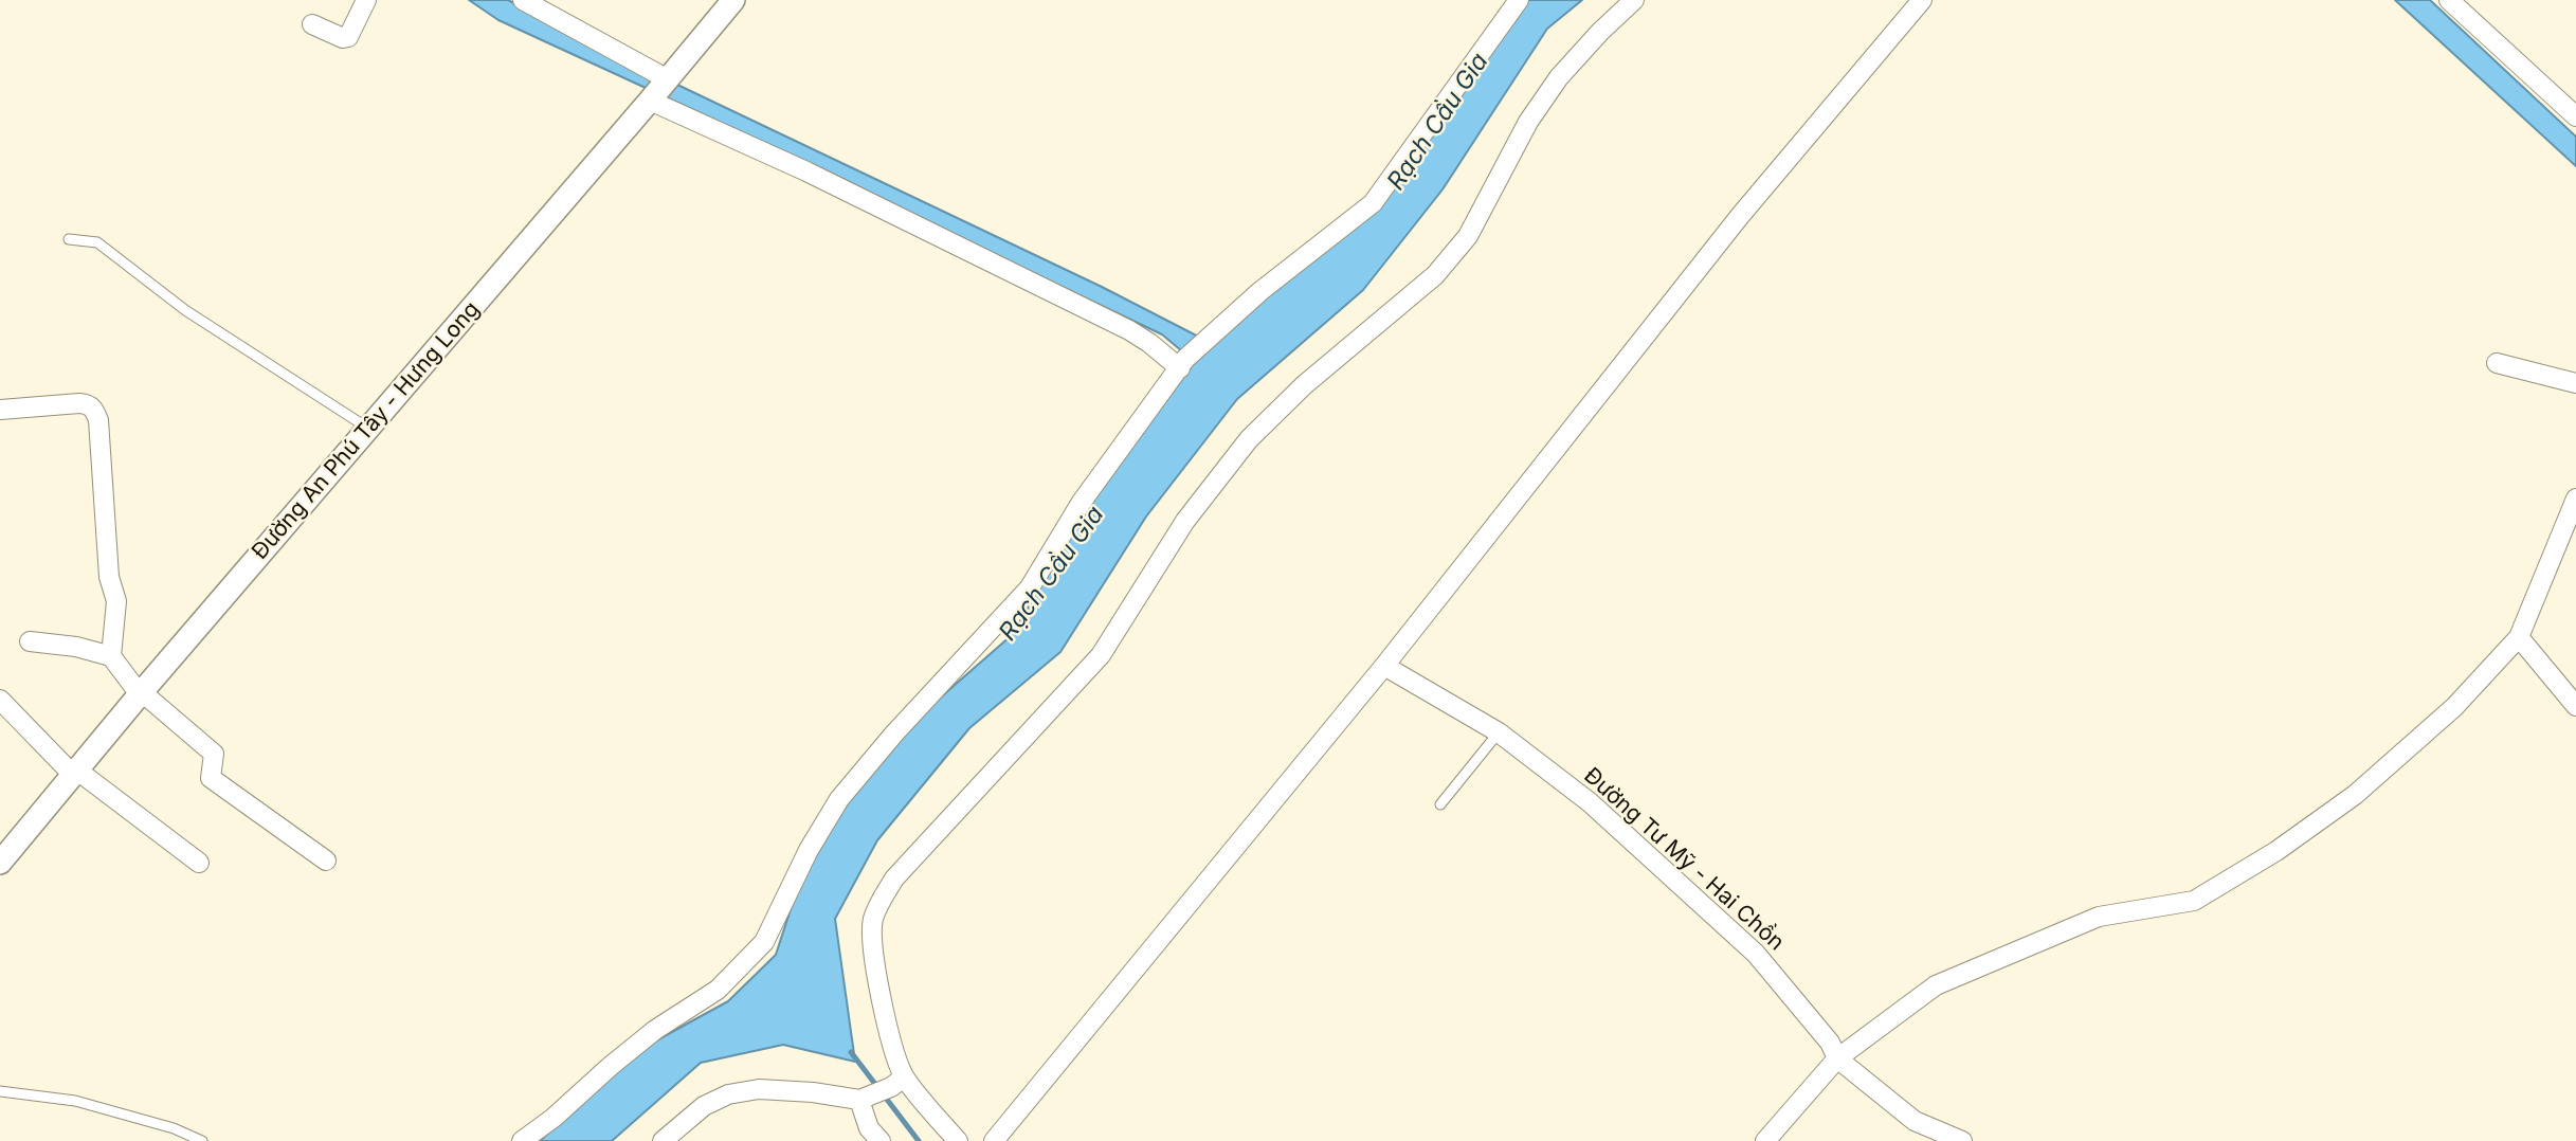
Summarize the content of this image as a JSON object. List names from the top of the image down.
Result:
{
  "streets": {
    "street": ["Đường An Phú Tây - Hưng Long", "Đường Tư Mỹ - Hai Chồn"]
  },
  "water": ["Rạch Cầu Gia"]
}
